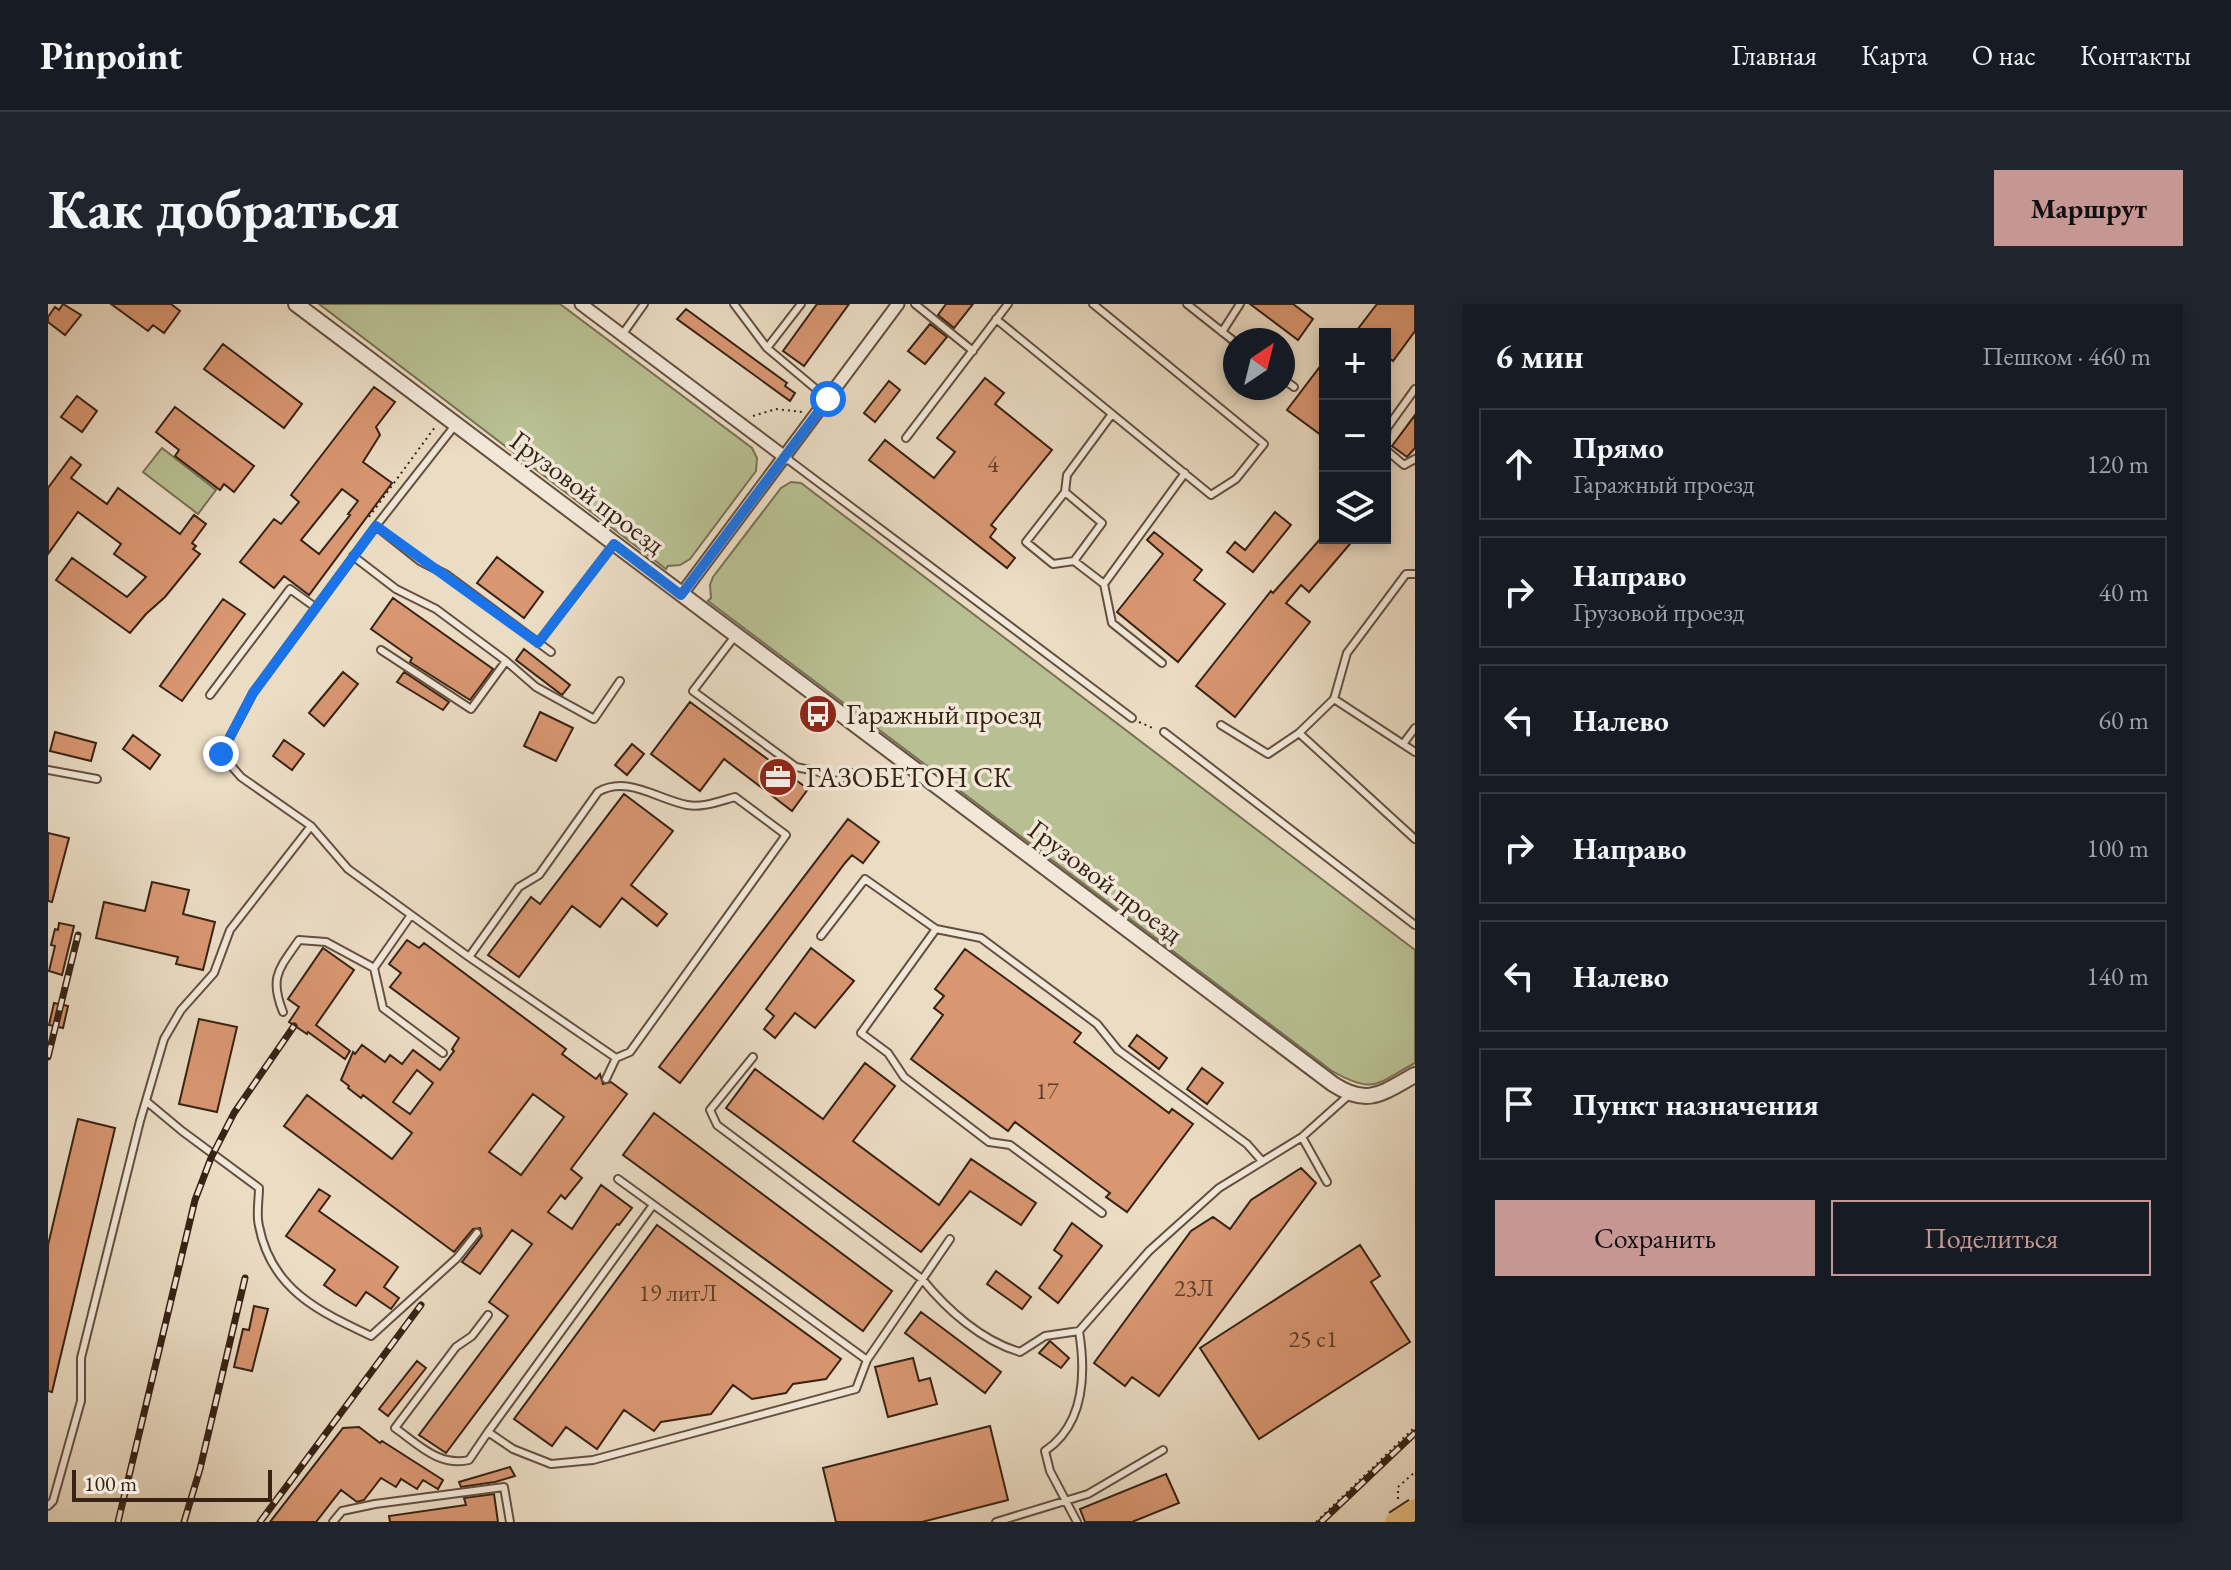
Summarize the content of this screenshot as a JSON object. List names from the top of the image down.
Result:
{
  "streets": {
    "street": ["Грузовой проезд"]
  },
  "places": {
    "bus stop": ["Гаражный проезд"],
    "office": ["ГАЗОБЕТОН СК"]
  },
  "house_numbers": [
    "4",
    "17",
    "23Л",
    "19 литЛ",
    "25 с1"
  ],
  "scale_bar": "100 m",
  "north": "top right",
  "page": {
    "header": "Pinpoint",
    "nav": [
      "Главная",
      "Карта",
      "О нас",
      "Контакты"
    ],
    "buttons": [
      "Маршрут",
      ["Сохранить", "Поделиться"]
    ],
    "title": "Как добраться",
    "heading": ["6 мин", "Пешком · 460 m"],
    "map_buttons": ["+", "−"],
    "list": [
      ["Прямо", "Гаражный проезд", "120 m"],
      ["Направо", "Грузовой проезд", "40 m"],
      ["Налево", "60 m"],
      ["Направо", "100 m"],
      ["Налево", "140 m"],
      "Пункт назначения"
    ],
    "scale": "100 m"
  }
}
